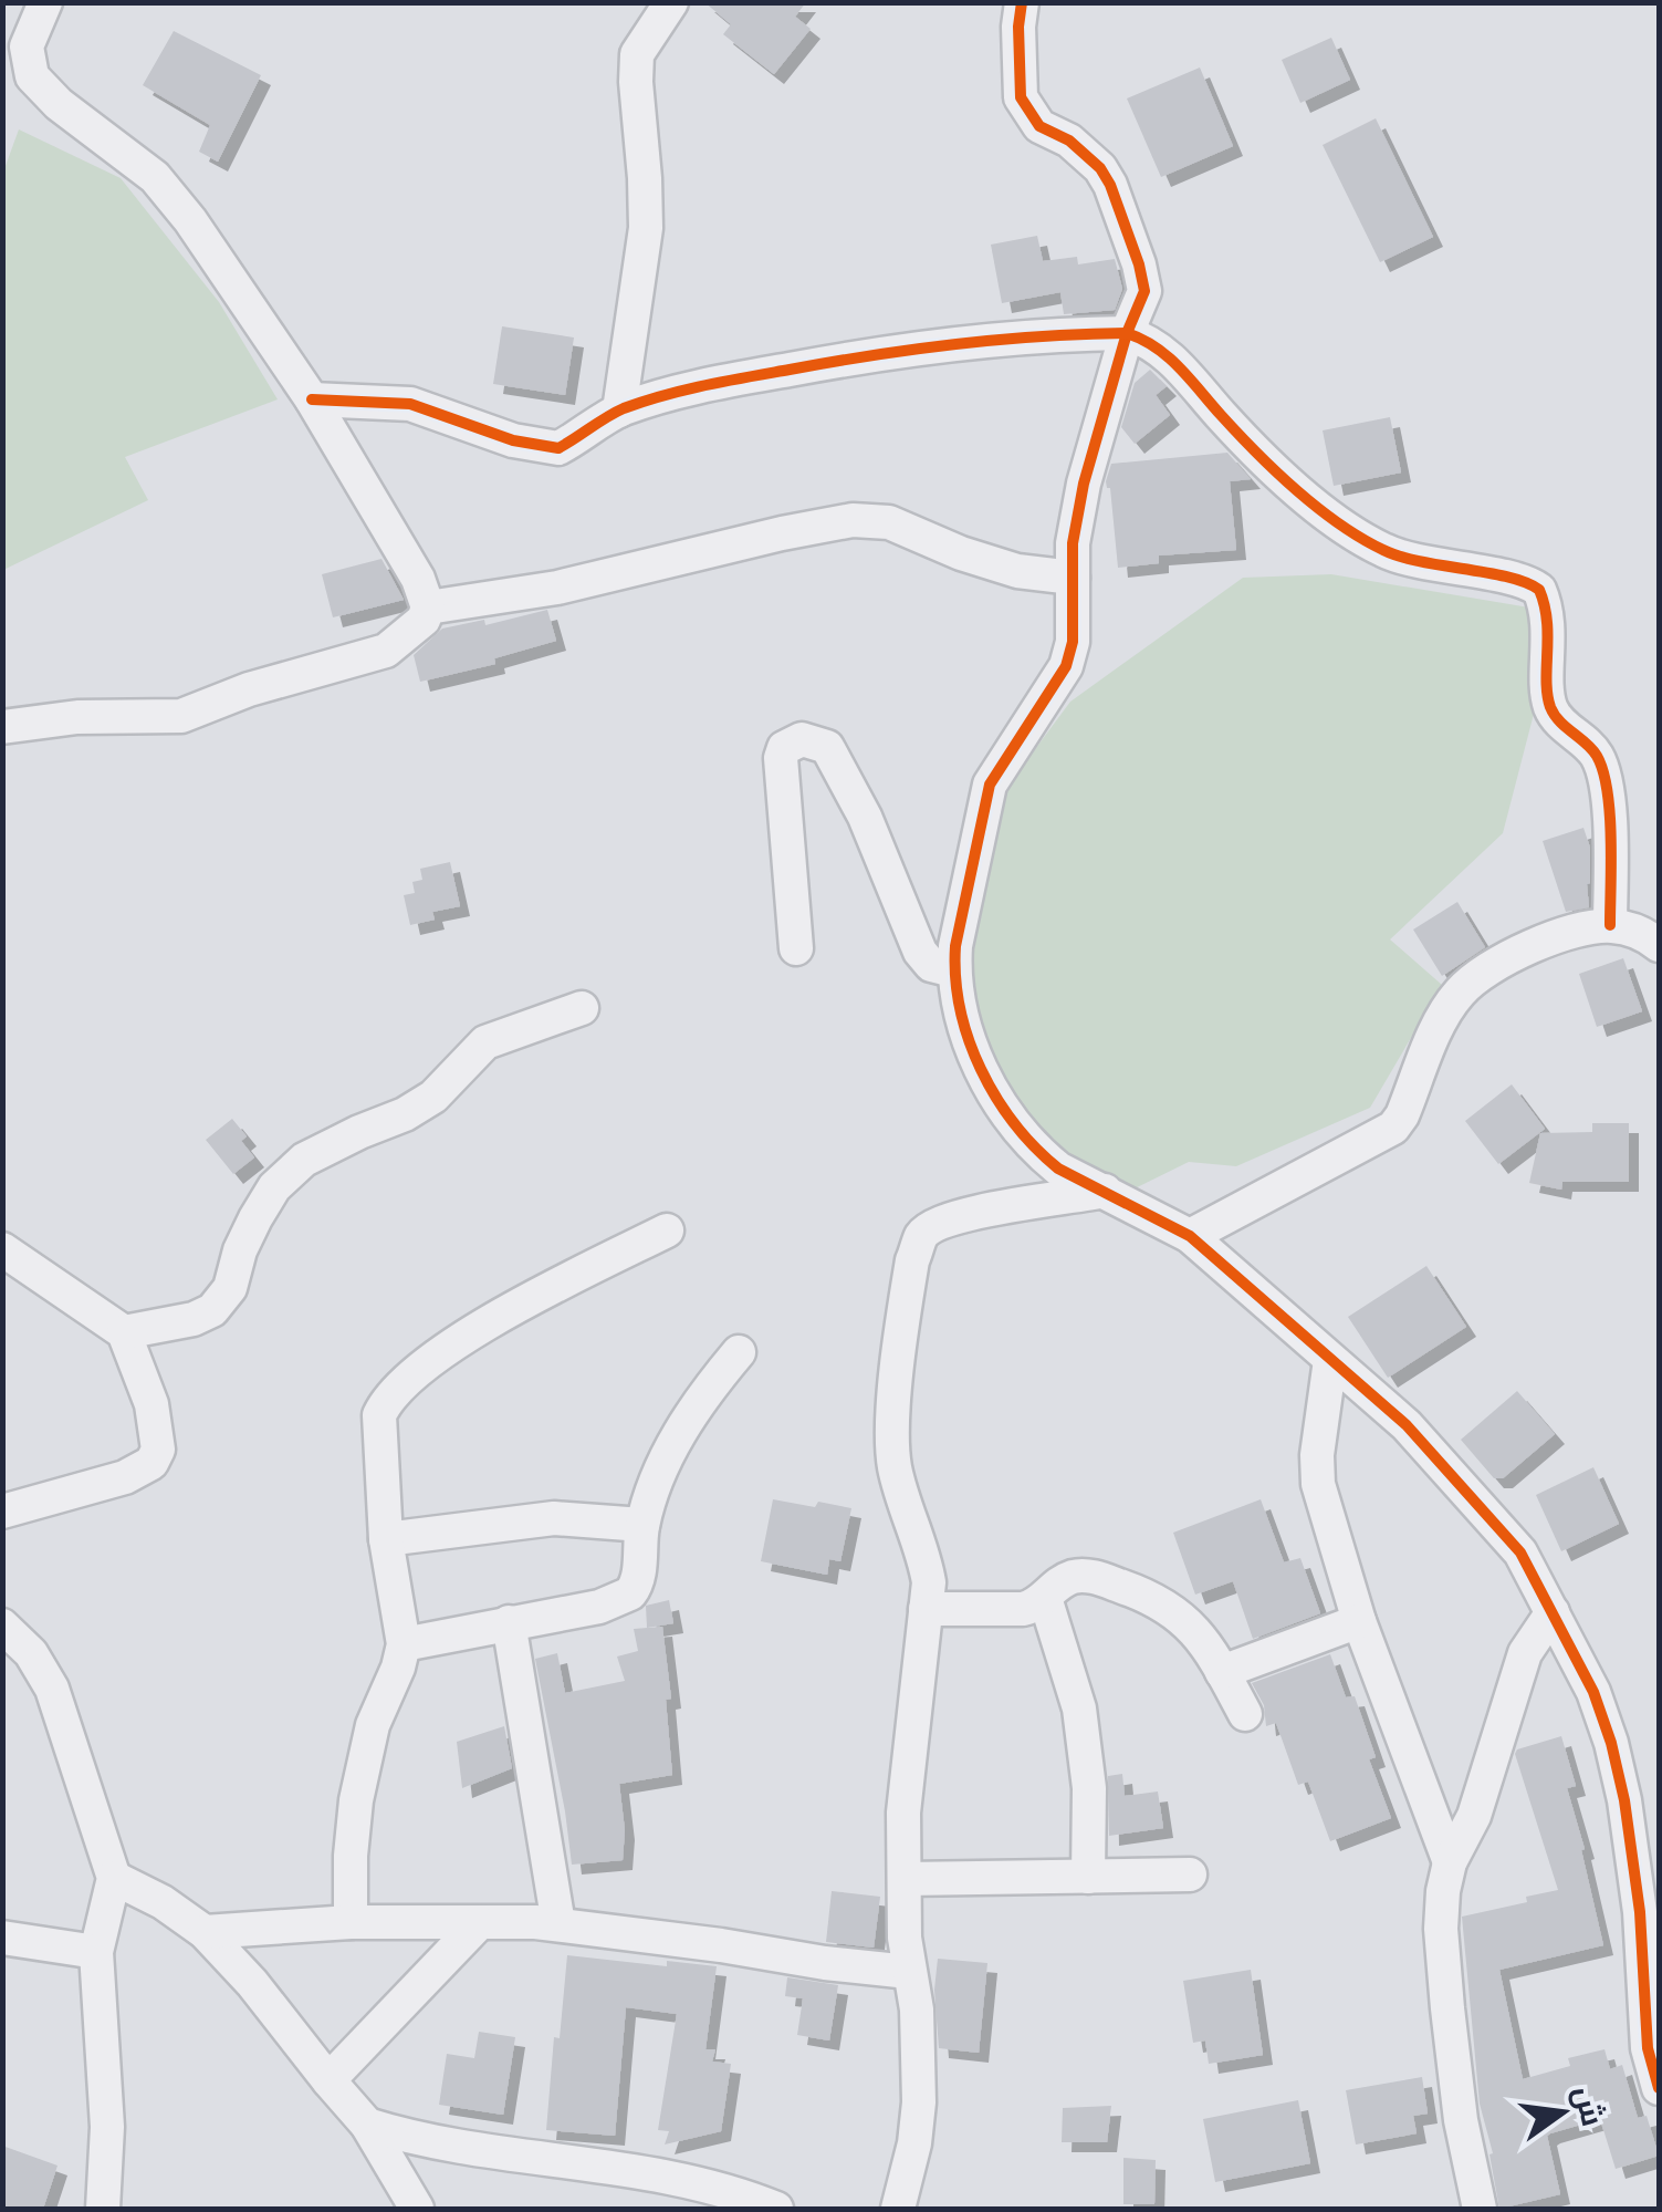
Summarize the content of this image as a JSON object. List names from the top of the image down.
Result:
{
  "north": "right"
}
